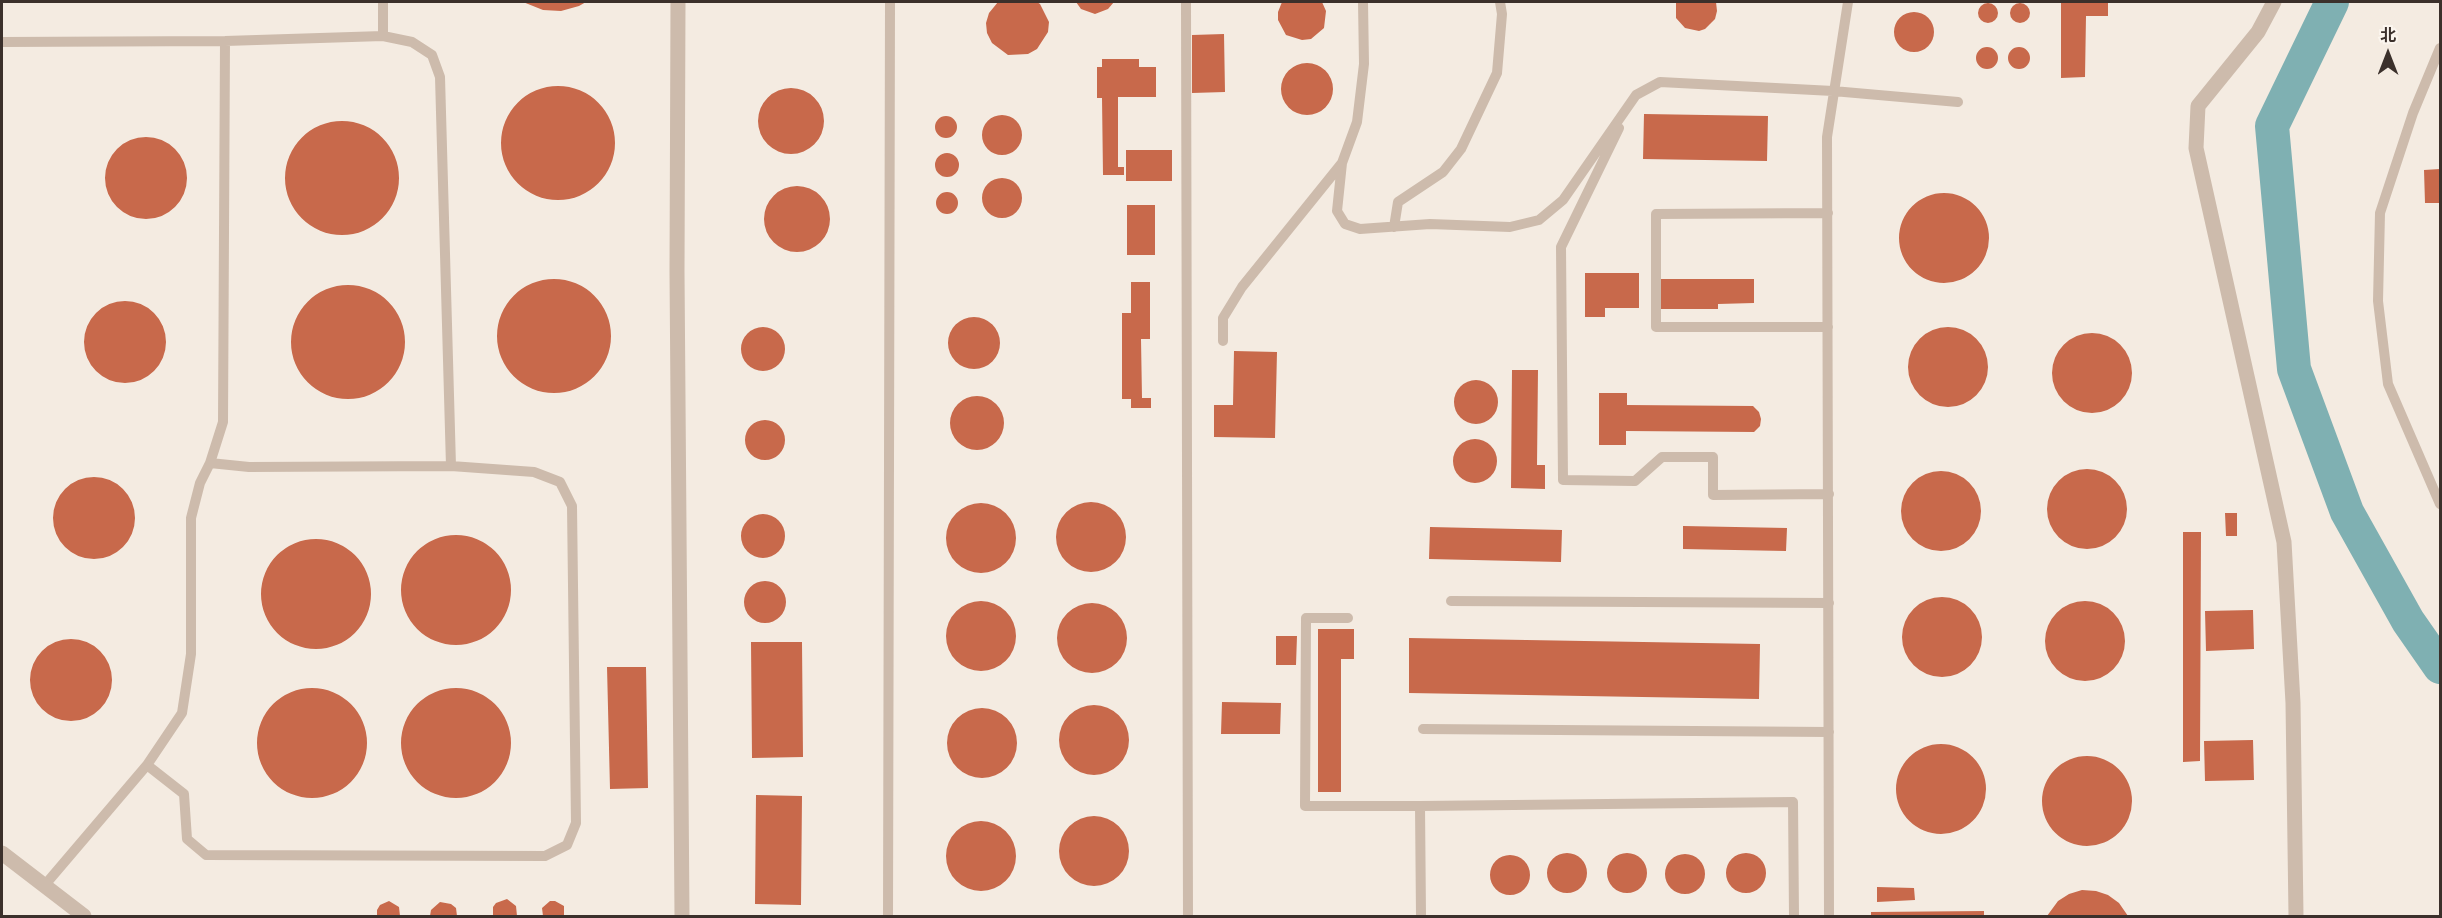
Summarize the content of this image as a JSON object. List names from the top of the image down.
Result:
{
  "north": "top"
}
